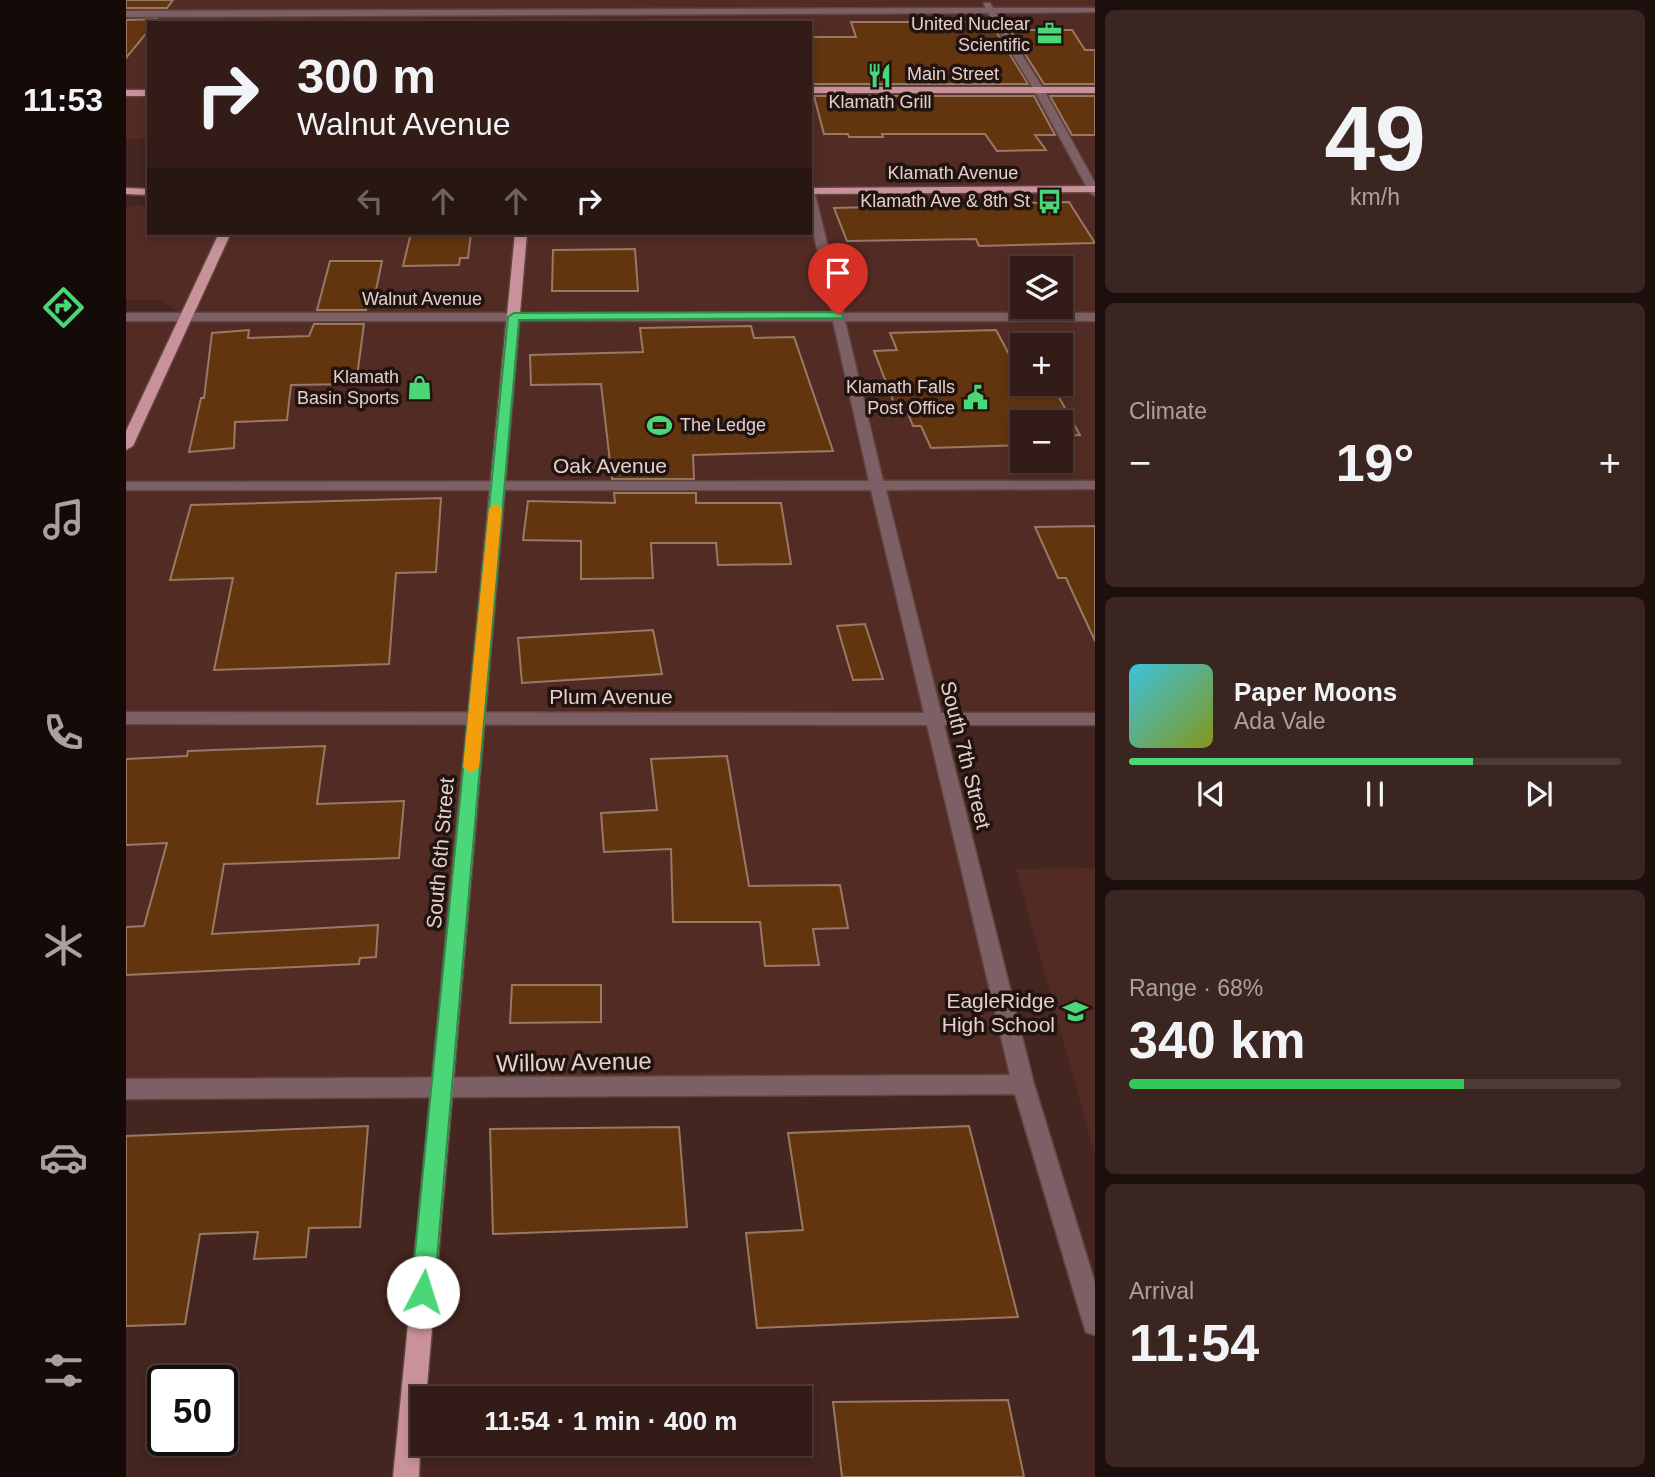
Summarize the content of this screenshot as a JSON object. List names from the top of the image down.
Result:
{
  "streets": {
    "main road": ["Main Street", "Klamath Avenue", "South 6th Street"],
    "street": [
      "Walnut Avenue",
      "Oak Avenue",
      "Plum Avenue",
      "South 7th Street",
      "Willow Avenue"
    ]
  },
  "crossings": [
    ["Walnut Avenue", "South 7th Street"],
    ["Walnut Avenue", "South 6th Street"],
    ["Oak Avenue", "South 7th Street"],
    ["Oak Avenue", "South 6th Street"],
    ["Plum Avenue", "South 7th Street"],
    ["Plum Avenue", "South 6th Street"],
    ["South 7th Street", "Willow Avenue"],
    ["South 6th Street", "Willow Avenue"]
  ],
  "places": {
    "office": ["United Nuclear Scientific"],
    "restaurant": ["Klamath Grill"],
    "bus stop": ["Klamath Ave & 8th St"],
    "shop": ["Klamath Basin Sports"],
    "public building": ["Klamath Falls Post Office"],
    "sports": ["The Ledge"],
    "school or university": ["EagleRidge High School"]
  },
  "page": {
    "tabs": "11:53",
    "tile": [
      ["49", "km/h"],
      "Climate",
      ["Range · 68%", "340 km"],
      ["Arrival", "11:54"]
    ],
    "turn": ["300 m", "Walnut Avenue"],
    "map_buttons": ["+", "−"],
    "heat": ["−", "19°", "+"],
    "song": ["Paper Moons", "Ada Vale"],
    "limit": "50",
    "trip": "11:54 · 1 min · 400 m"
  }
}
